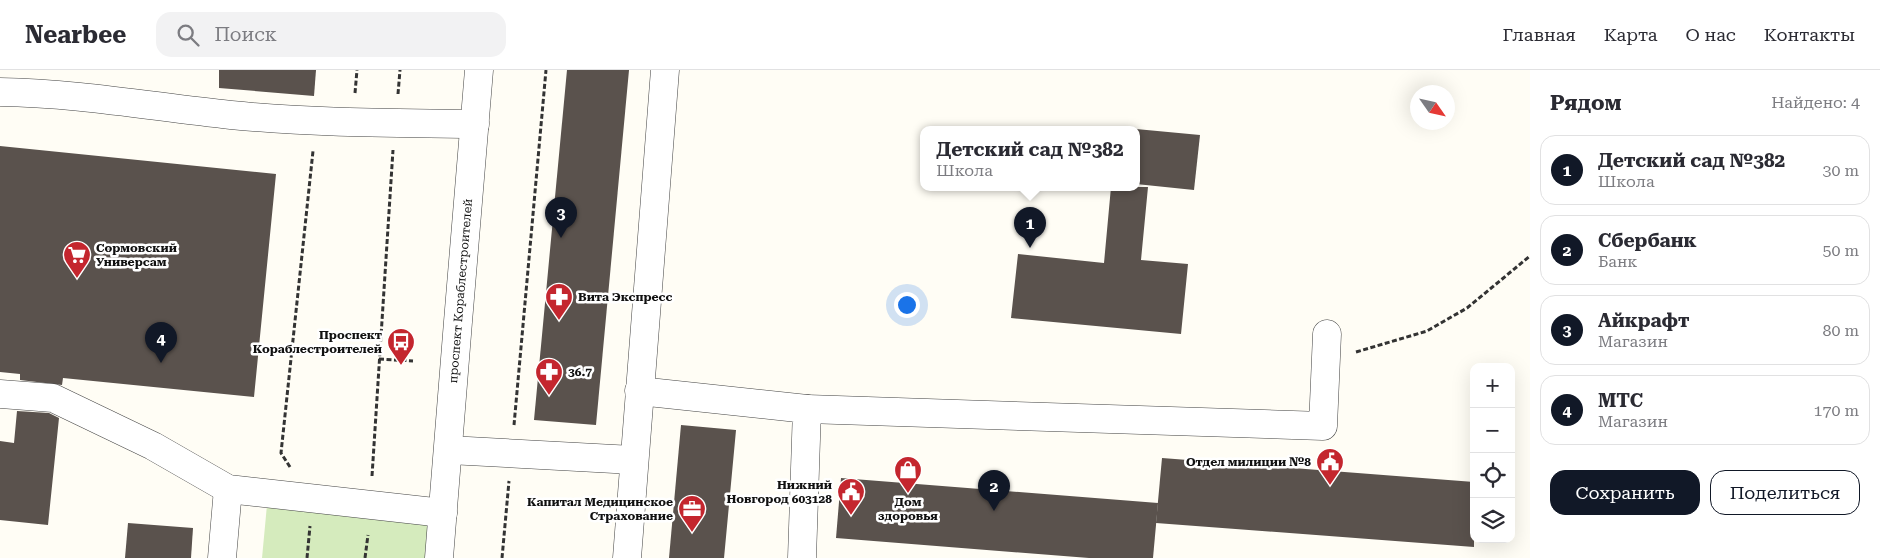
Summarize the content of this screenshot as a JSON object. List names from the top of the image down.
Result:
{
  "streets": {
    "street": ["проспект Кораблестроителей"]
  },
  "places": {
    "supermarket": ["Сормовский Универсам"],
    "pharmacy": ["Вита Экспресс", "36.7"],
    "bus stop": ["Проспект Кораблестроителей"],
    "public building": ["Отдел милиции №8", "Нижний Новгород 603128"],
    "shop": ["Дом здоровья"],
    "office": ["Капитал Медицинское Страхование"]
  },
  "north": "bottom right",
  "page": {
    "header": "Nearbee",
    "search": "Поиск",
    "nav": [
      "Главная",
      "Карта",
      "О нас",
      "Контакты"
    ],
    "heading": ["Рядом", "Найдено: 4"],
    "popup": ["Детский сад №382", "Школа"],
    "list": [
      {
        "mark": "1",
        "name": "Детский сад №382",
        "note": "Школа",
        "value": "30 m"
      },
      {
        "mark": "2",
        "name": "Сбербанк",
        "note": "Банк",
        "value": "50 m"
      },
      {
        "mark": "3",
        "name": "Айкрафт",
        "note": "Магазин",
        "value": "80 m"
      },
      {
        "mark": "4",
        "name": "МТС",
        "note": "Магазин",
        "value": "170 m"
      }
    ],
    "pins": [
      "3",
      "1",
      "4",
      "2"
    ],
    "map_buttons": ["+", "−"],
    "buttons": ["Сохранить", "Поделиться"]
  }
}
